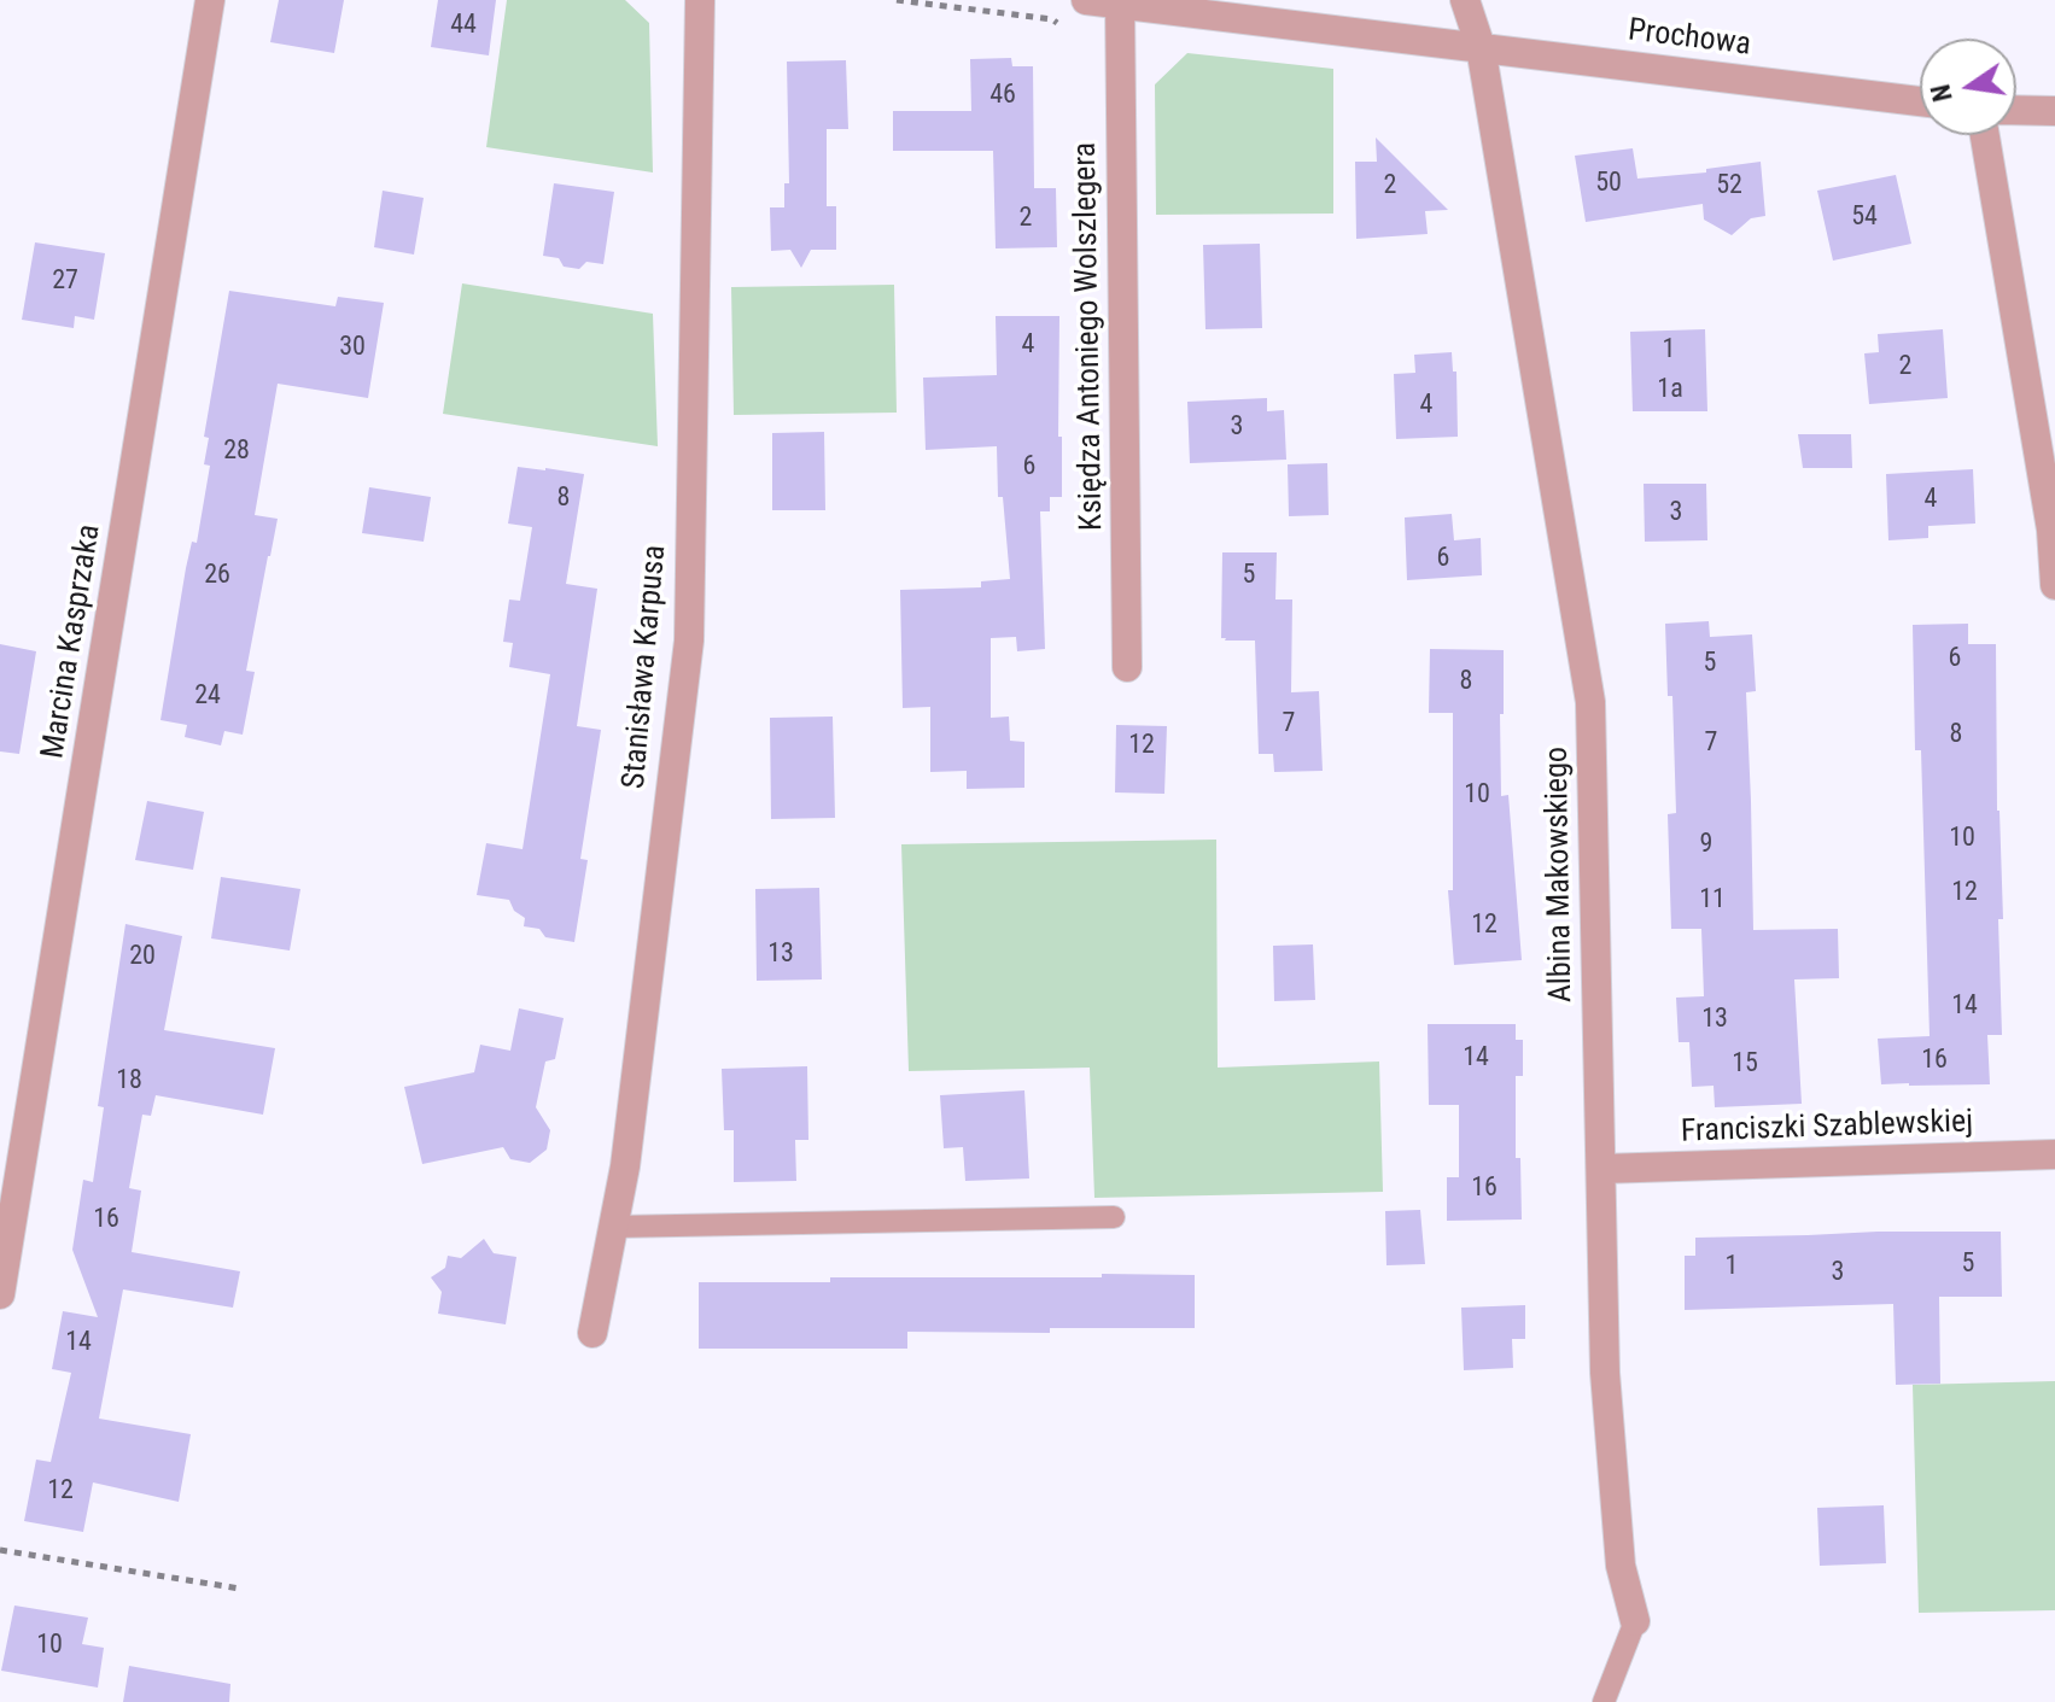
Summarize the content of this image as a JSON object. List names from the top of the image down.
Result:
{
  "streets": {
    "street": [
      "Prochowa",
      "Księdza Antoniego Wolszlegera",
      "Marcina Kasprzaka",
      "Stanisława Karpusa",
      "Albina Makowskiego",
      "Franciszki Szablewskiej"
    ]
  },
  "crossings": [
    ["Prochowa", "Księdza Antoniego Wolszlegera"],
    ["Prochowa", "Albina Makowskiego"],
    ["Albina Makowskiego", "Franciszki Szablewskiej"]
  ],
  "house_numbers": [
    "44",
    "46",
    "50",
    "2",
    "52",
    "54",
    "2",
    "27",
    "4",
    "30",
    "1",
    "2",
    "1a",
    "4",
    "3",
    "28",
    "6",
    "8",
    "4",
    "3",
    "6",
    "26",
    "5",
    "6",
    "5",
    "8",
    "24",
    "7",
    "8",
    "7",
    "12",
    "10",
    "10",
    "9",
    "12",
    "11",
    "12",
    "13",
    "20",
    "14",
    "13",
    "14",
    "16",
    "15",
    "18",
    "16",
    "16",
    "5",
    "1",
    "3",
    "14",
    "12",
    "10"
  ],
  "north": "left"
}
